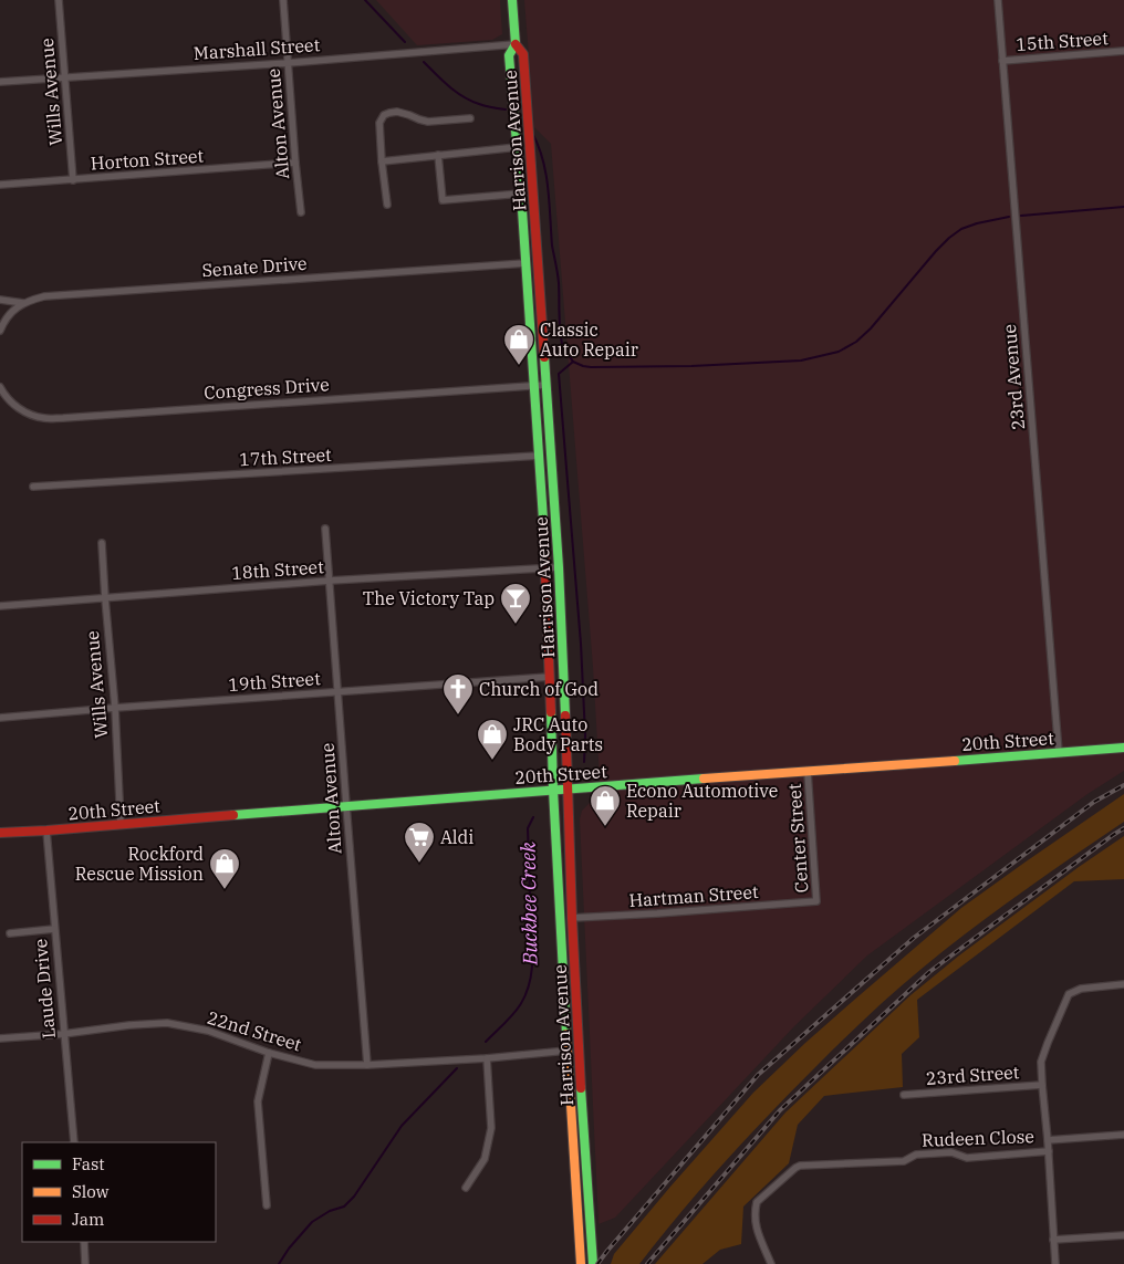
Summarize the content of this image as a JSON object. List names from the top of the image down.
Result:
{
  "streets": {
    "main road": ["Harrison Avenue", "20th Street"],
    "street": [
      "15th Street",
      "Marshall Street",
      "Wills Avenue",
      "Alton Avenue",
      "Horton Street",
      "Senate Drive",
      "23rd Avenue",
      "Congress Drive",
      "17th Street",
      "18th Street",
      "19th Street",
      "Center Street",
      "Hartman Street",
      "Laude Drive",
      "22nd Street",
      "23rd Street",
      "Rudeen Close"
    ]
  },
  "crossings": [
    ["15th Street", "23rd Avenue"],
    ["Marshall Street", "Wills Avenue"],
    ["Marshall Street", "Alton Avenue"],
    ["Marshall Street", "Harrison Avenue"],
    ["Wills Avenue", "Horton Street"],
    ["Wills Avenue", "18th Street"],
    ["Wills Avenue", "19th Street"],
    ["Wills Avenue", "20th Street"],
    ["Alton Avenue", "Horton Street"],
    ["Alton Avenue", "18th Street"],
    ["Alton Avenue", "19th Street"],
    ["Alton Avenue", "20th Street"],
    ["Alton Avenue", "22nd Street"],
    ["Harrison Avenue", "Senate Drive"],
    ["Harrison Avenue", "Congress Drive"],
    ["Harrison Avenue", "17th Street"],
    ["Harrison Avenue", "18th Street"],
    ["Harrison Avenue", "19th Street"],
    ["Harrison Avenue", "20th Street"],
    ["Harrison Avenue", "Hartman Street"],
    ["Harrison Avenue", "22nd Street"],
    ["23rd Avenue", "20th Street"],
    ["20th Street", "Center Street"],
    ["20th Street", "Laude Drive"],
    ["Center Street", "Hartman Street"],
    ["Laude Drive", "22nd Street"]
  ],
  "water": ["Buckbee Creek"],
  "places": {
    "shop": [
      "Classic Auto Repair",
      "JRC Auto Body Parts",
      "Econo Automotive Repair",
      "Rockford Rescue Mission"
    ],
    "bar": ["The Victory Tap"],
    "church": ["Church of God"],
    "supermarket": ["Aldi"]
  },
  "legend": ["Fast", "Slow", "Jam"]
}
